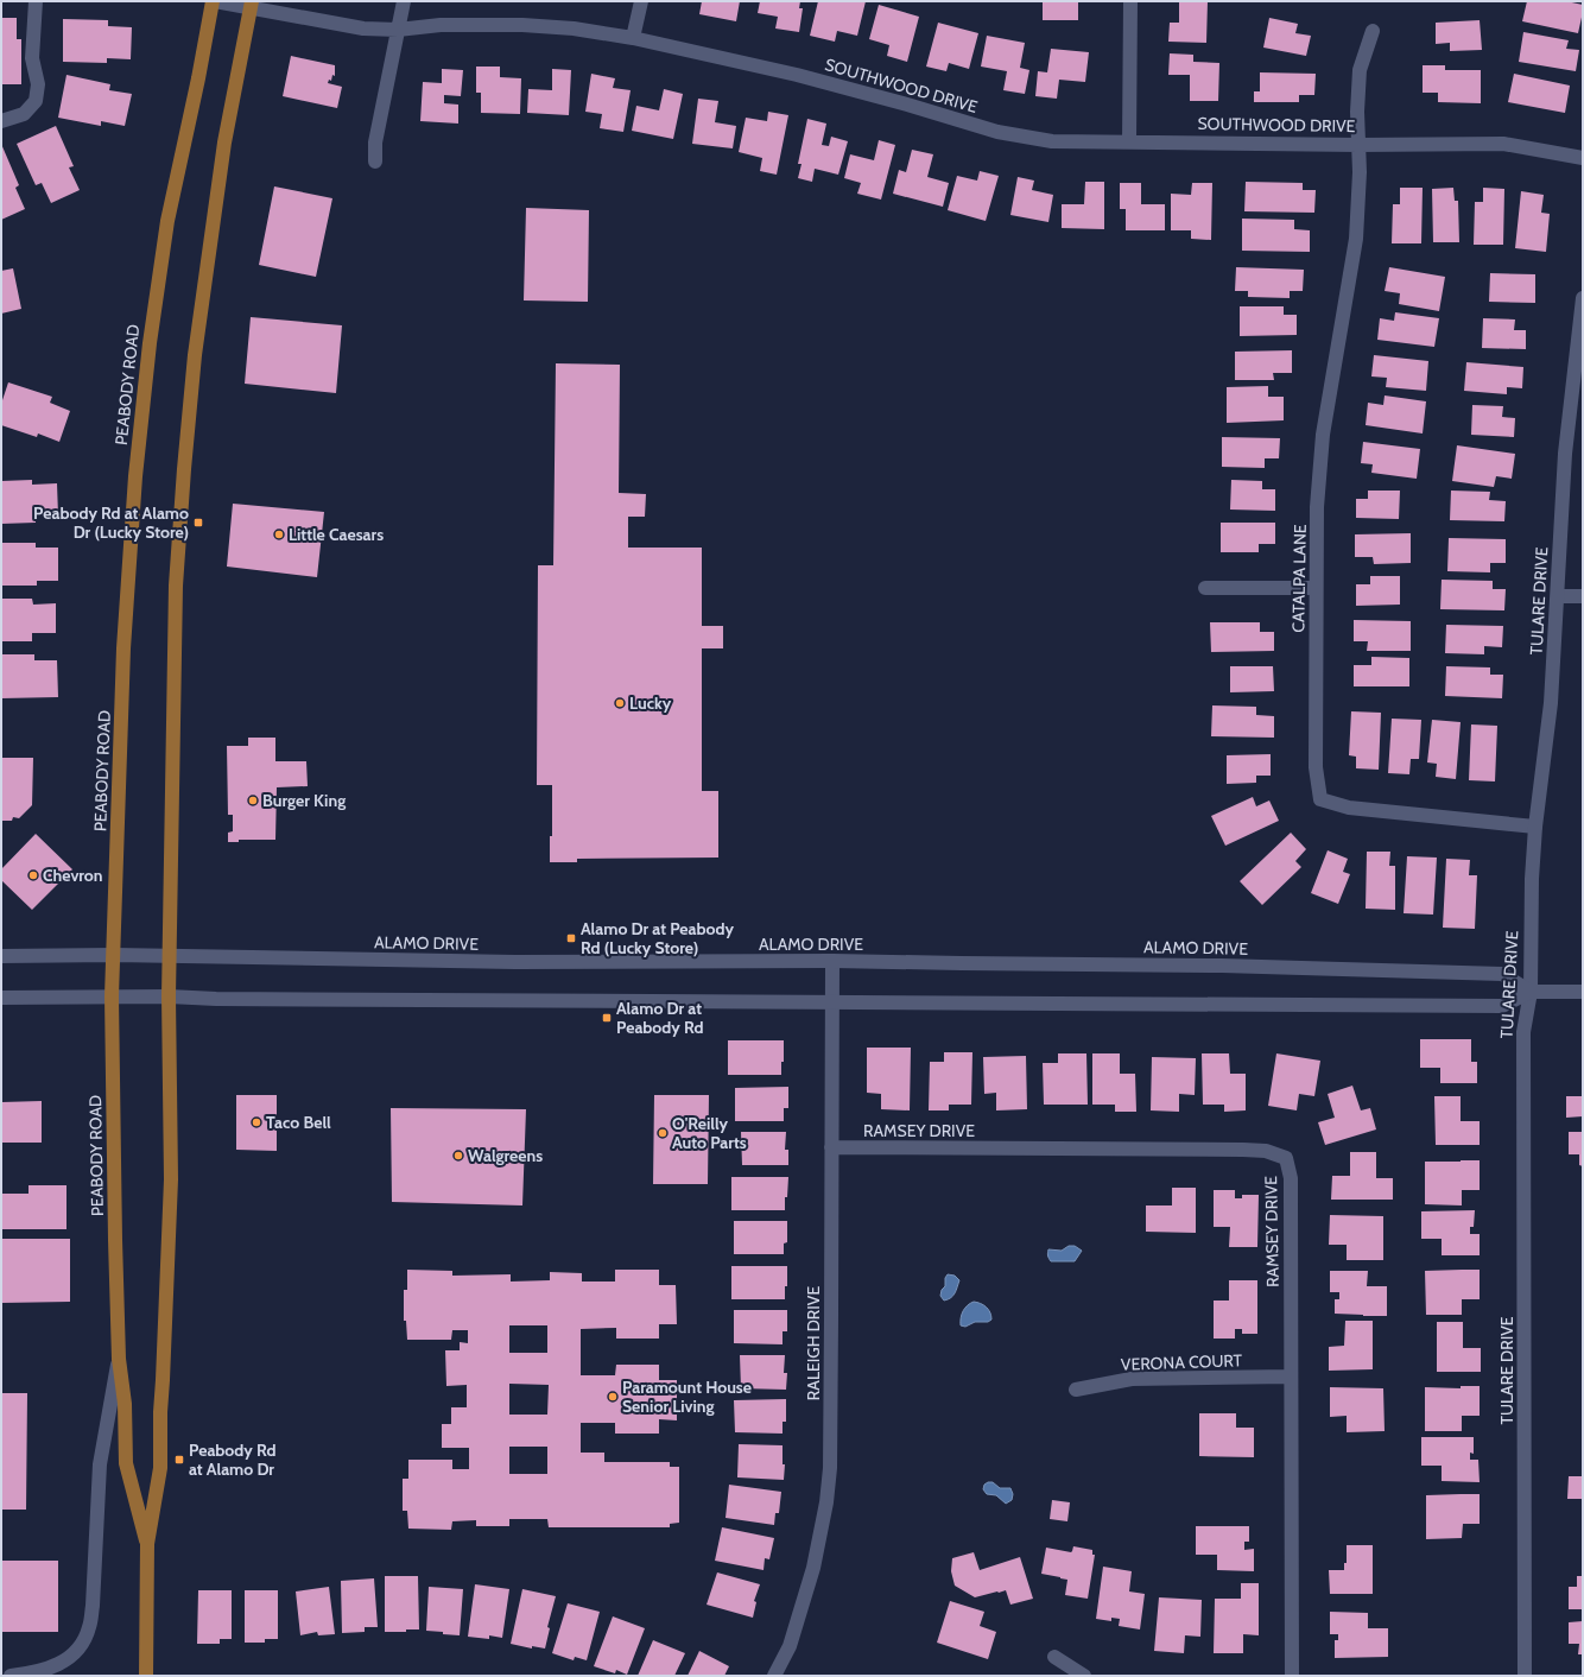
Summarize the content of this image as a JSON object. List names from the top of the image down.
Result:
{
  "streets": {
    "main road": ["PEABODY ROAD"],
    "street": [
      "SOUTHWOOD DRIVE",
      "CATALPA LANE",
      "TULARE DRIVE",
      "ALAMO DRIVE",
      "RAMSEY DRIVE",
      "RALEIGH DRIVE",
      "VERONA COURT"
    ]
  },
  "crossings": [
    ["SOUTHWOOD DRIVE", "PEABODY ROAD"],
    ["SOUTHWOOD DRIVE", "CATALPA LANE"],
    ["PEABODY ROAD", "ALAMO DRIVE"],
    ["CATALPA LANE", "TULARE DRIVE"],
    ["TULARE DRIVE", "ALAMO DRIVE"],
    ["ALAMO DRIVE", "RALEIGH DRIVE"],
    ["RAMSEY DRIVE", "RALEIGH DRIVE"],
    ["RAMSEY DRIVE", "VERONA COURT"]
  ],
  "places": {
    "transit": [
      "Peabody Rd at Alamo Dr (Lucky Store)",
      "Alamo Dr at Peabody Rd (Lucky Store)",
      "Alamo Dr at Peabody Rd",
      "Peabody Rd at Alamo Dr"
    ],
    "other": [
      "Little Caesars",
      "Lucky",
      "Burger King",
      "Chevron",
      "Taco Bell",
      "O'Reilly Auto Parts",
      "Walgreens",
      "Paramount House Senior Living"
    ]
  }
}
